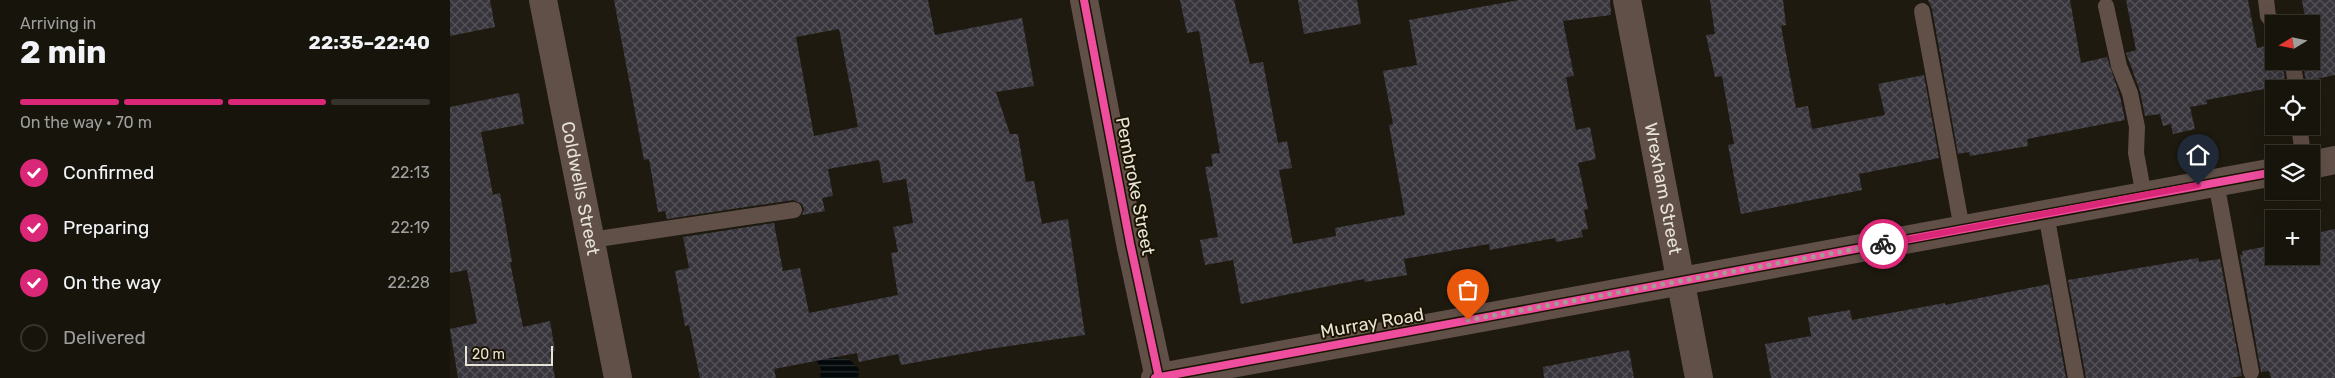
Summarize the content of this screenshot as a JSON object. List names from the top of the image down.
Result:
{
  "streets": {
    "street": [
      "Pembroke Street",
      "Coldwells Street",
      "Wrexham Street",
      "Murray Road"
    ]
  },
  "crossings": [
    ["Pembroke Street", "Murray Road"],
    ["Wrexham Street", "Murray Road"]
  ],
  "scale_bar": "20 m",
  "north": "left",
  "page": {
    "heading": ["2 min", "Arriving in", "22:35–22:40"],
    "map_buttons": "+",
    "bar": "On the way · 70 m",
    "list": [
      ["Confirmed", "22:13"],
      ["Preparing", "22:19"],
      ["On the way", "22:28"],
      "Delivered"
    ],
    "scale": "20 m"
  }
}
